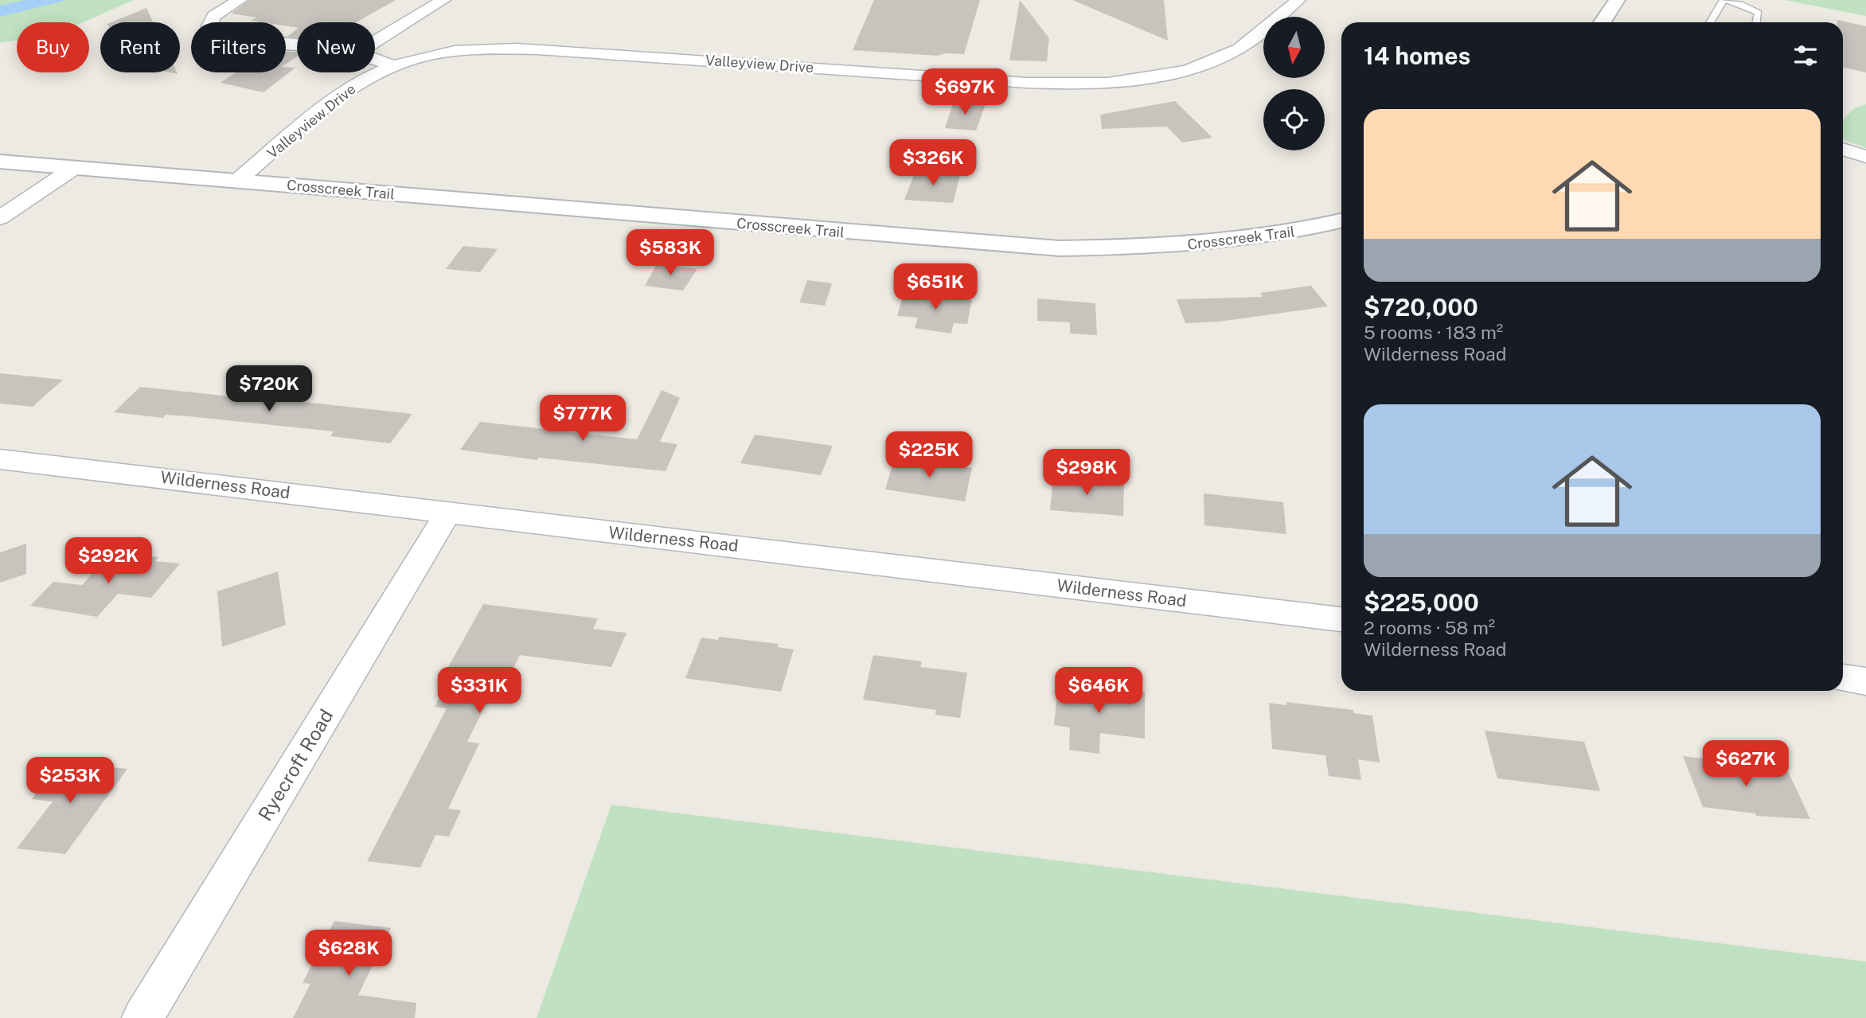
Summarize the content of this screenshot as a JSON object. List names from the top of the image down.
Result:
{
  "streets": {
    "street": [
      "Valleyview Drive",
      "Crosscreek Trail",
      "Wilderness Road",
      "Ryecroft Road"
    ]
  },
  "crossings": [
    ["Valleyview Drive", "Crosscreek Trail"],
    ["Wilderness Road", "Ryecroft Road"]
  ],
  "north": "bottom",
  "page": {
    "chip": [
      "Buy",
      "Rent",
      "Filters",
      "New"
    ],
    "heading": "14 homes",
    "price": [
      "$697K",
      "$326K",
      "$583K",
      "$651K",
      "$720K",
      "$777K",
      "$225K",
      "$298K",
      "$292K",
      "$331K",
      "$646K",
      "$627K",
      "$253K",
      "$628K"
    ],
    "list": [
      {
        "name": "$720,000",
        "note": "5 rooms · 183 m² · Wilderness Road"
      },
      {
        "name": "$225,000",
        "note": "2 rooms · 58 m² · Wilderness Road"
      }
    ]
  }
}
